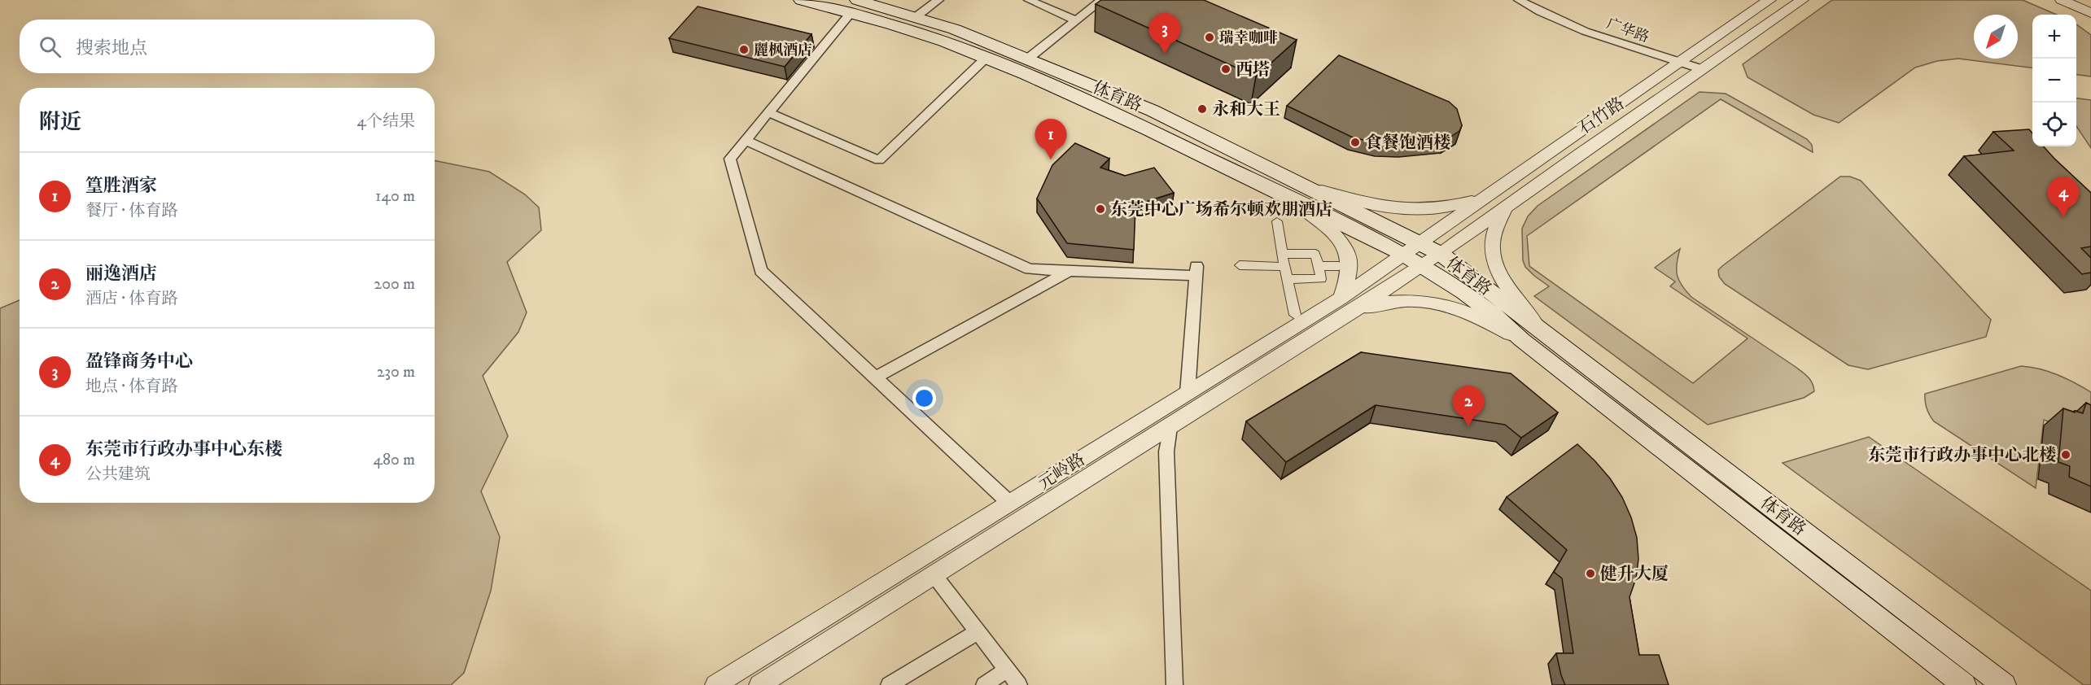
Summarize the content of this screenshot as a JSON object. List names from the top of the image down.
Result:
{
  "streets": {
    "main road": ["体育路"],
    "street": ["广华路", "石竹路", "元岭路"]
  },
  "crossings": [
    ["广华路", "石竹路"],
    ["体育路", "石竹路"],
    ["体育路", "元岭路"],
    ["石竹路", "元岭路"]
  ],
  "places": [
    "瑞幸咖啡",
    "麗枫酒店",
    "西塔",
    "永和大王",
    "食餐饱酒楼",
    "东莞中心广场希尔顿欢朋酒店",
    "东莞市行政办事中心北楼",
    "健升大厦"
  ],
  "north": "bottom left",
  "page": {
    "pins": [
      "3",
      "1",
      "4",
      "2"
    ],
    "map_buttons": ["+", "−"],
    "search": "搜索地点",
    "heading": ["附近", "4个结果"],
    "list": [
      {
        "mark": "1",
        "name": "篁胜酒家",
        "note": "餐厅 · 体育路",
        "value": "140 m"
      },
      {
        "mark": "2",
        "name": "丽逸酒店",
        "note": "酒店 · 体育路",
        "value": "200 m"
      },
      {
        "mark": "3",
        "name": "盈锋商务中心",
        "note": "地点 · 体育路",
        "value": "230 m"
      },
      {
        "mark": "4",
        "name": "东莞市行政办事中心东楼",
        "note": "公共建筑",
        "value": "480 m"
      }
    ]
  }
}
